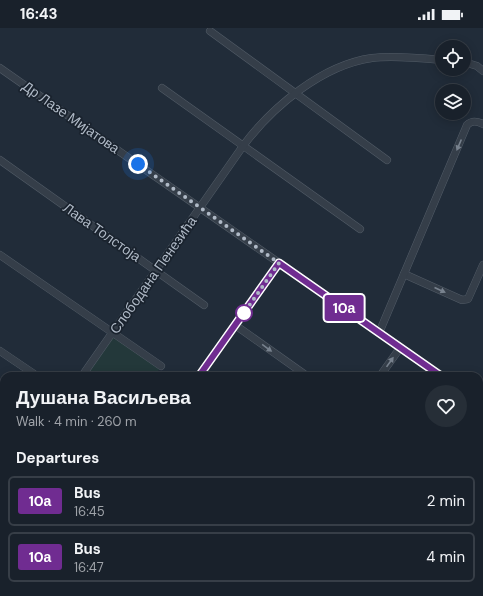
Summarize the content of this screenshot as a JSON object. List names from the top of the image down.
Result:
{
  "streets": {
    "street": ["Др Лазе Мијатова", "Лава Толстоја", "Слободана Пенезића"]
  },
  "crossings": [
    ["Др Лазе Мијатова", "Слободана Пенезића"],
    ["Лава Толстоја", "Слободана Пенезића"]
  ],
  "lines": ["bus line 10а"],
  "page": {
    "status": "16:43",
    "on_map": "10а",
    "heading": [
      ["Душана Васиљева", "Walk · 4 min · 260 m"],
      "Departures"
    ],
    "list": [
      {
        "mark": "10а",
        "name": "Bus",
        "note": "16:45",
        "value": "2 min"
      },
      {
        "mark": "10а",
        "name": "Bus",
        "note": "16:47",
        "value": "4 min"
      }
    ]
  }
}
